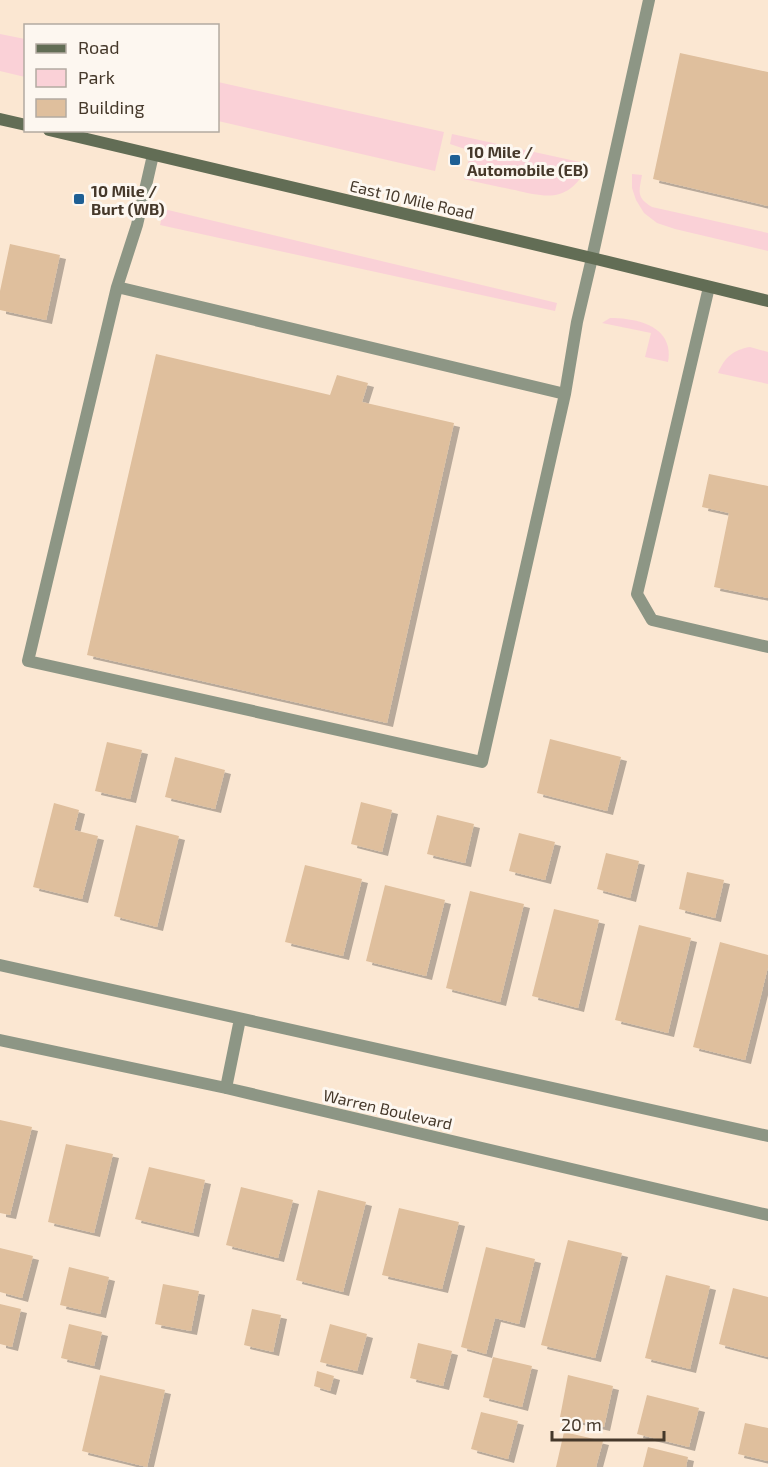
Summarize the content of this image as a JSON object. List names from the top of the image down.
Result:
{
  "streets": {
    "main road": ["East 10 Mile Road"],
    "street": ["Warren Boulevard"]
  },
  "places": {
    "transit": ["10 Mile / Automobile (EB)", "10 Mile / Burt (WB)"]
  },
  "legend": ["Road", "Park", "Building"],
  "scale_bar": "20 m"
}
